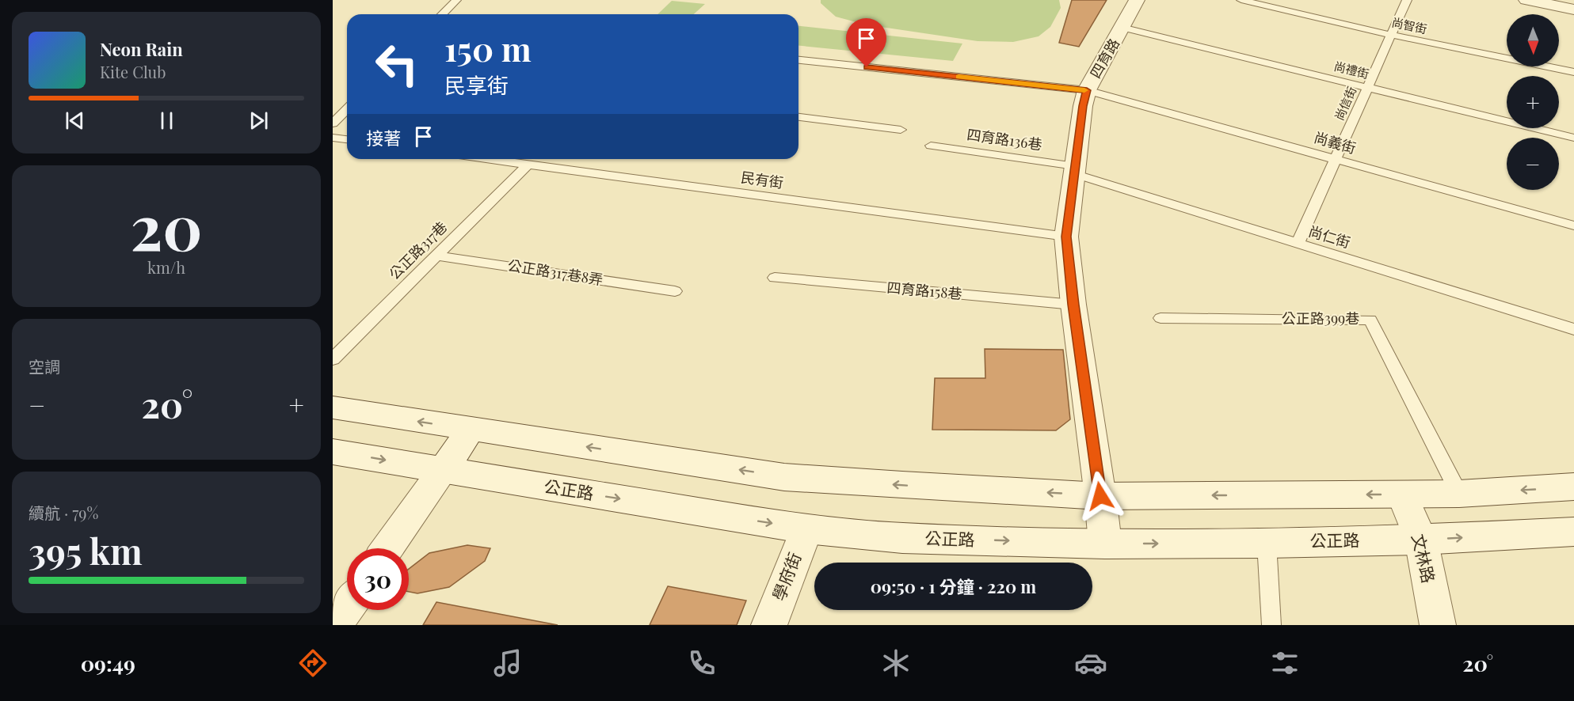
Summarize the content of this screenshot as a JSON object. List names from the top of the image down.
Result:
{
  "streets": {
    "street": [
      "四育路",
      "公正路",
      "文林路",
      "學府街"
    ],
    "lane": [
      "尚智街",
      "尚禮街",
      "尚信街",
      "四育路136巷",
      "尚義街",
      "民有街",
      "尚仁街",
      "公正路317巷",
      "公正路317巷8弄",
      "四育路158巷",
      "公正路399巷"
    ]
  },
  "crossings": [
    ["尚智街", "尚信街"],
    ["四育路", "尚禮街"],
    ["四育路", "四育路136巷"],
    ["四育路", "尚義街"],
    ["四育路", "民有街"],
    ["四育路", "尚仁街"],
    ["四育路", "四育路158巷"],
    ["四育路", "公正路"],
    ["尚禮街", "尚信街"],
    ["尚信街", "尚義街"],
    ["尚信街", "尚仁街"],
    ["四育路136巷", "尚仁街"],
    ["民有街", "公正路317巷"],
    ["公正路317巷", "公正路317巷8弄"],
    ["公正路", "文林路"],
    ["公正路", "學府街"]
  ],
  "north": "bottom",
  "page": {
    "map_buttons": ["+", "−"],
    "turn": ["150 m", "民享街"],
    "song": ["Neon Rain", "Kite Club"],
    "then": "接著",
    "tile": [
      ["20", "km/h"],
      "空調",
      ["續航 · 79%", "395 km"]
    ],
    "heat": ["−", "20°", "+"],
    "limit": "30",
    "trip": "09:50 · 1 分鐘 · 220 m",
    "tabs": ["09:49", "20°"]
  }
}
